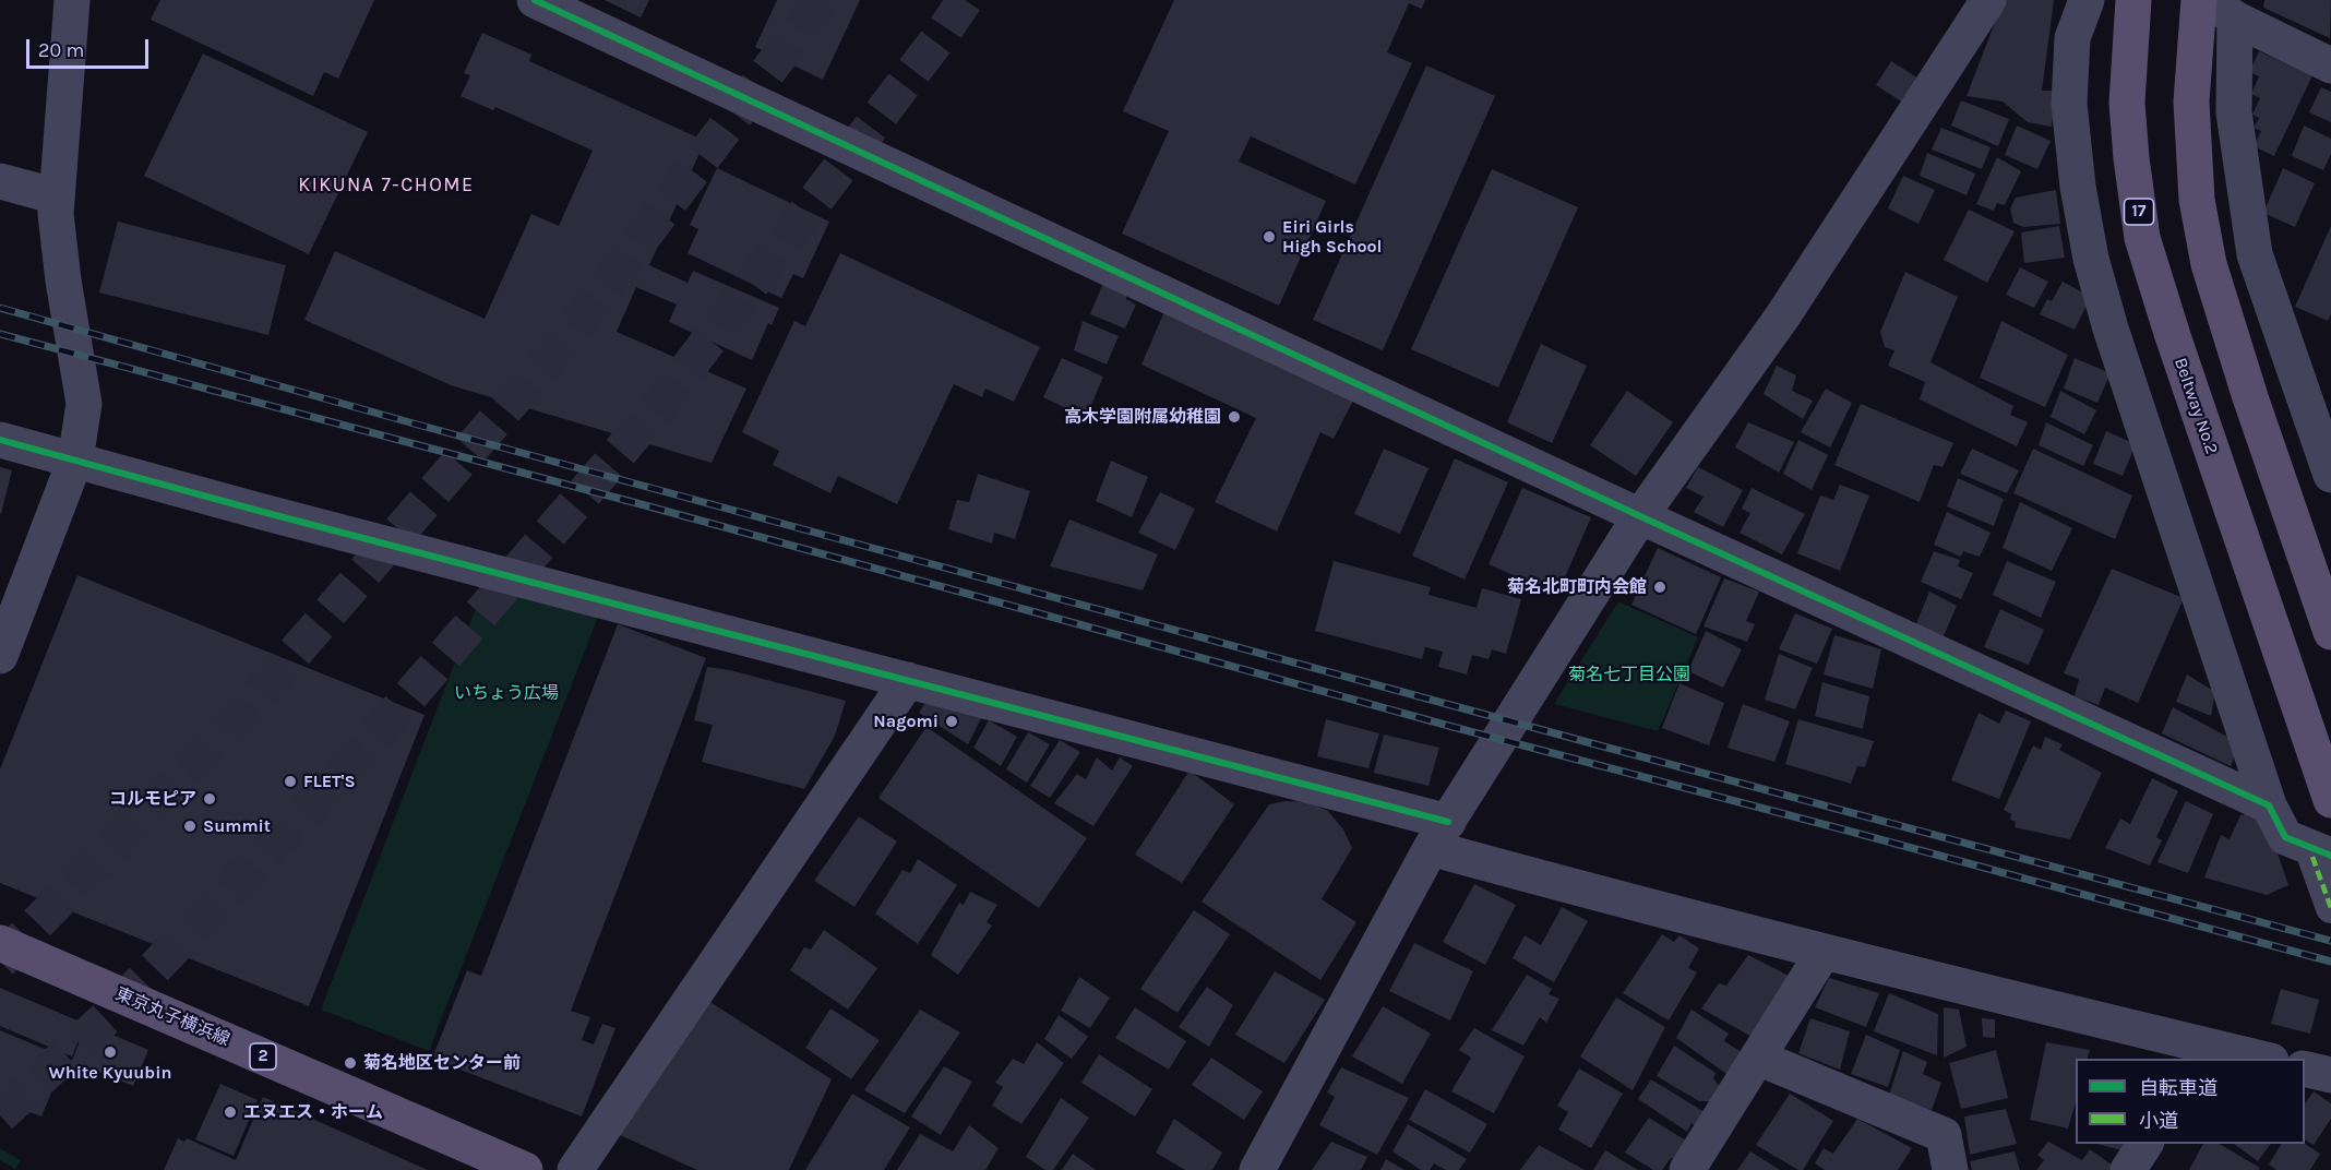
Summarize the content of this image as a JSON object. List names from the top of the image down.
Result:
{
  "streets": {
    "main road": [
      "17",
      "Beltway No.2",
      "東京丸子横浜線",
      "2"
    ]
  },
  "districts": ["KIKUNA 7-CHOME"],
  "parks": ["菊名七丁目公園", "いちょう広場"],
  "places": [
    "Eiri Girls High School",
    "高木学園附属幼稚園",
    "菊名北町町内会館",
    "Nagomi",
    "FLET'S",
    "コルモピア",
    "Summit",
    "White Kyuubin",
    "菊名地区センター前",
    "エヌエス・ホーム"
  ],
  "legend": ["自転車道", "小道"],
  "scale_bar": "20 m"
}
